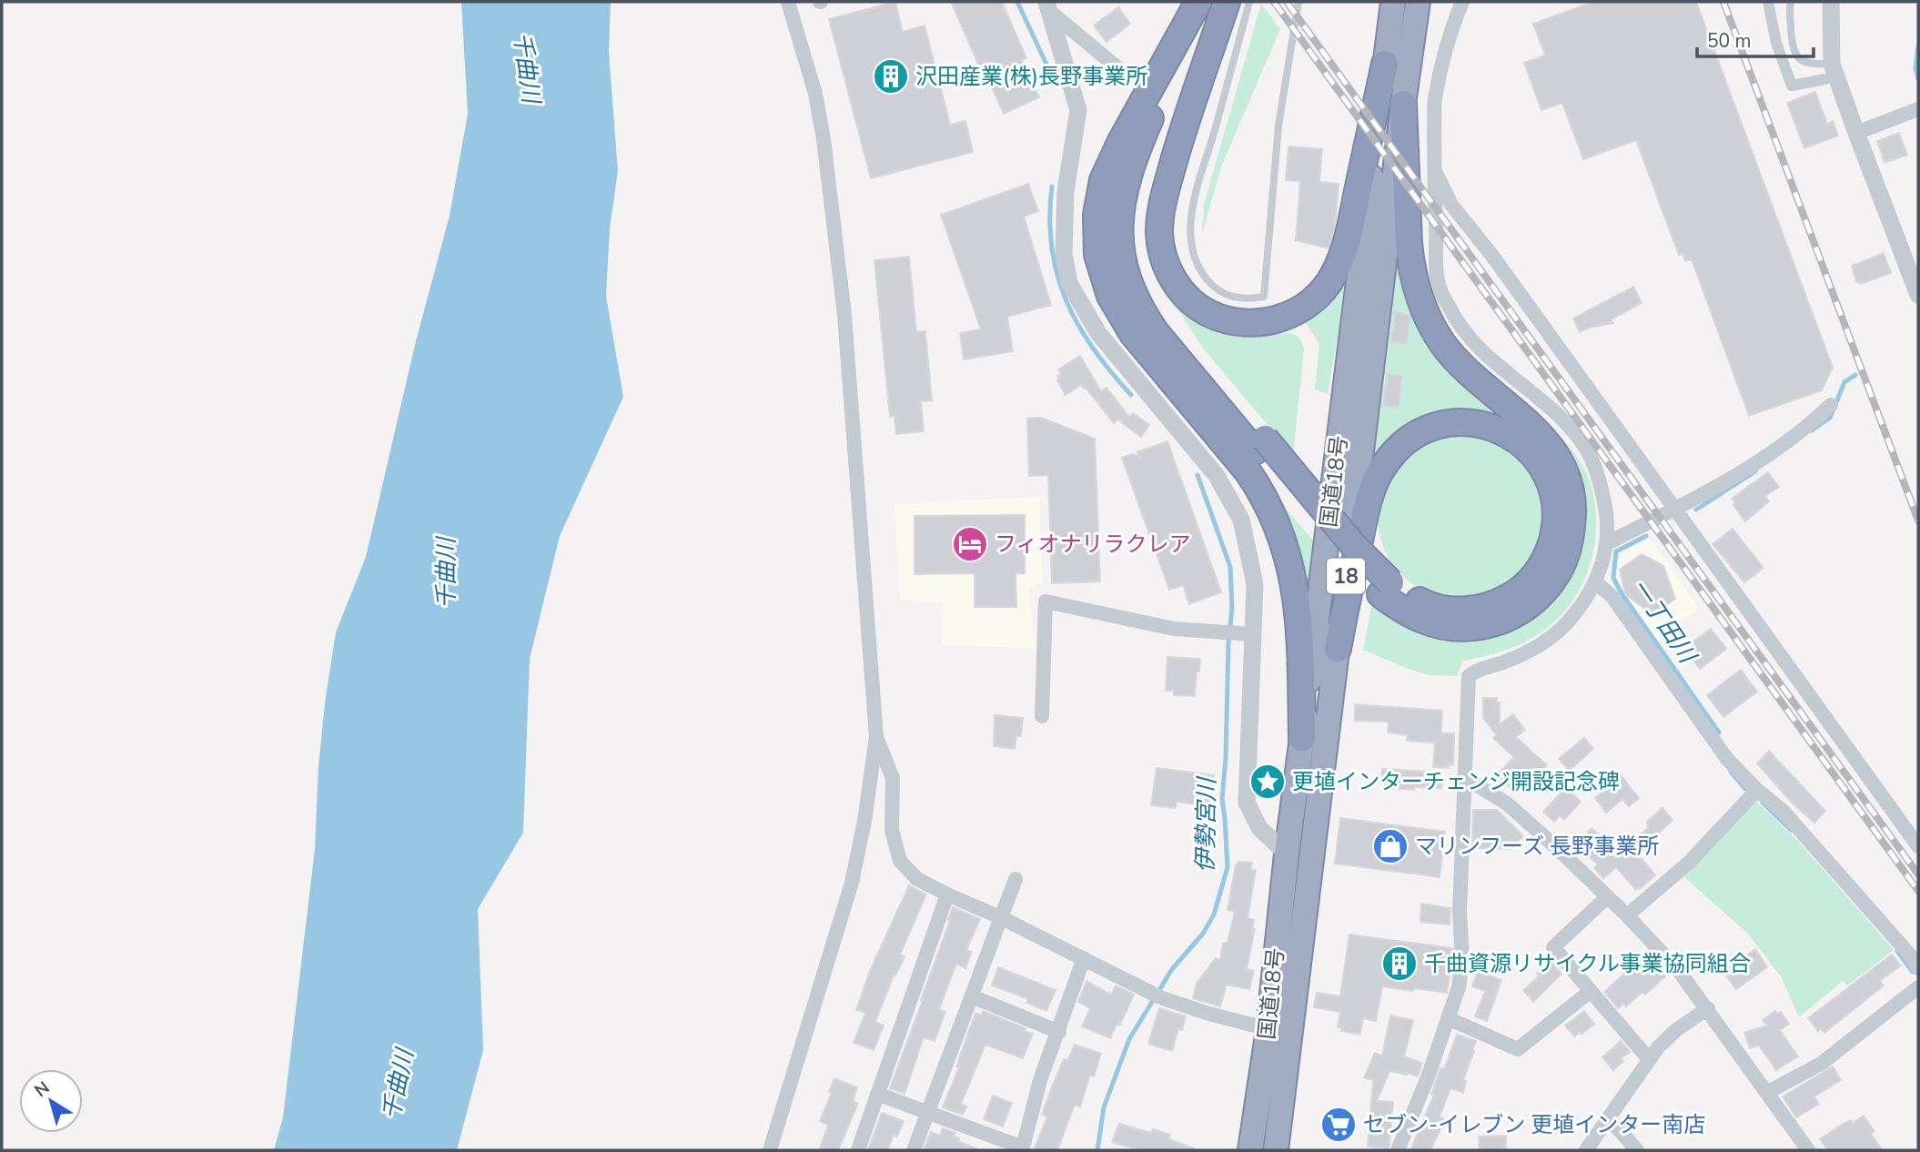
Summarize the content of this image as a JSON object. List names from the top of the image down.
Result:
{
  "streets": {
    "highway": ["国道18号", "18"]
  },
  "water": ["千曲川", "一丁田川", "伊勢宮川"],
  "places": {
    "building": ["沢田産業(株)長野事業所", "千曲資源リサイクル事業協同組合"],
    "hotel": ["フィオナリラクレア"],
    "place": ["更埴インターチェンジ開設記念碑"],
    "shop": ["マリンフーズ 長野事業所"],
    "supermarket": ["セブン-イレブン 更埴インター南店"]
  },
  "scale_bar": "50 m",
  "north": "top left"
}
